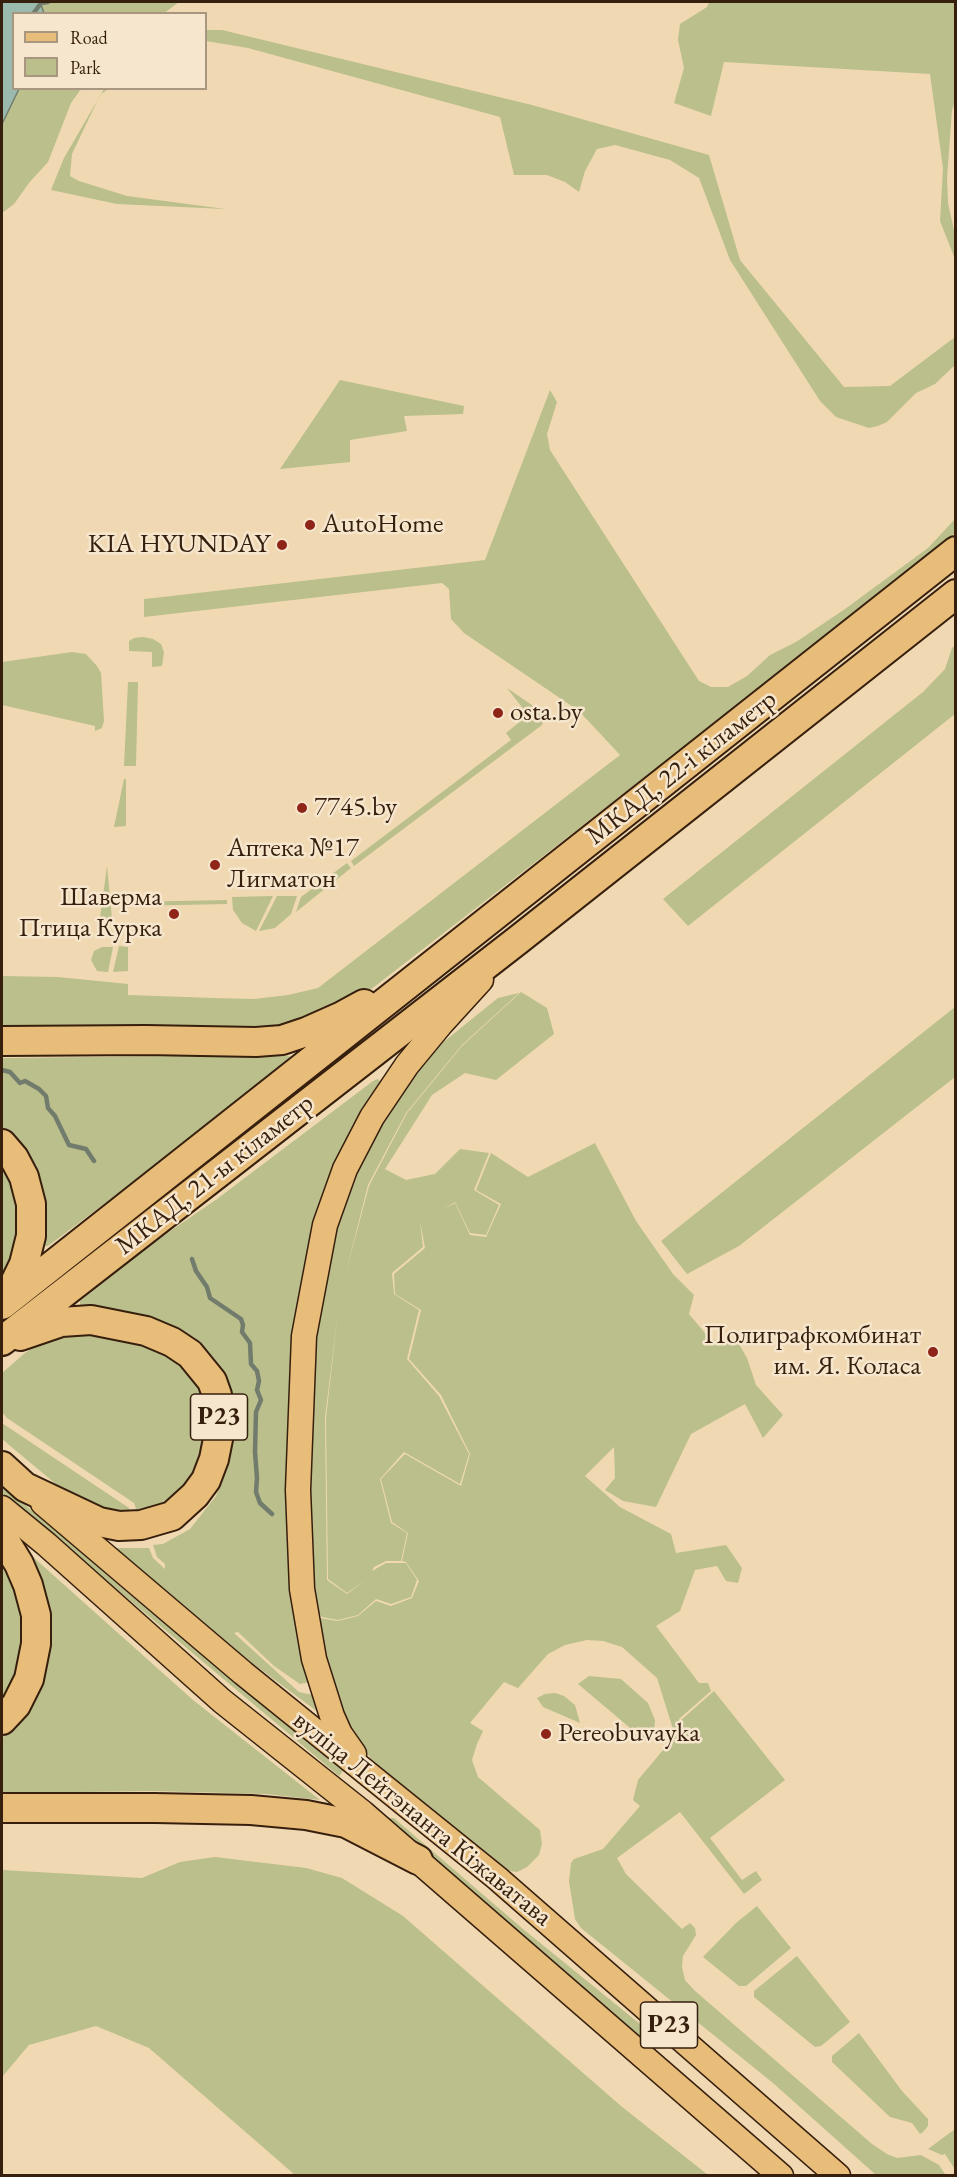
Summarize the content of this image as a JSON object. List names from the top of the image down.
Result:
{
  "streets": {
    "highway": [
      "МКАД, 22-і кіламетр",
      "МКАД, 21-ы кіламетр",
      "Р23",
      "вуліца Лейтэнанта Кіжаватава"
    ]
  },
  "crossings": [
    ["МКАД, 22-і кіламетр", "МКАД, 21-ы кіламетр"],
    ["МКАД, 22-і кіламетр", "Р23"],
    ["МКАД, 21-ы кіламетр", "Р23"],
    ["Р23", "вуліца Лейтэнанта Кіжаватава"]
  ],
  "places": [
    "AutoHome",
    "KIA HYUNDAY",
    "osta.by",
    "7745.by",
    "Аптека №17 Лигматон",
    "Шаверма Птица Курка",
    "Полиграфкомбинат им. Я. Коласа",
    "Pereobuvayka"
  ],
  "legend": ["Road", "Park"]
}
